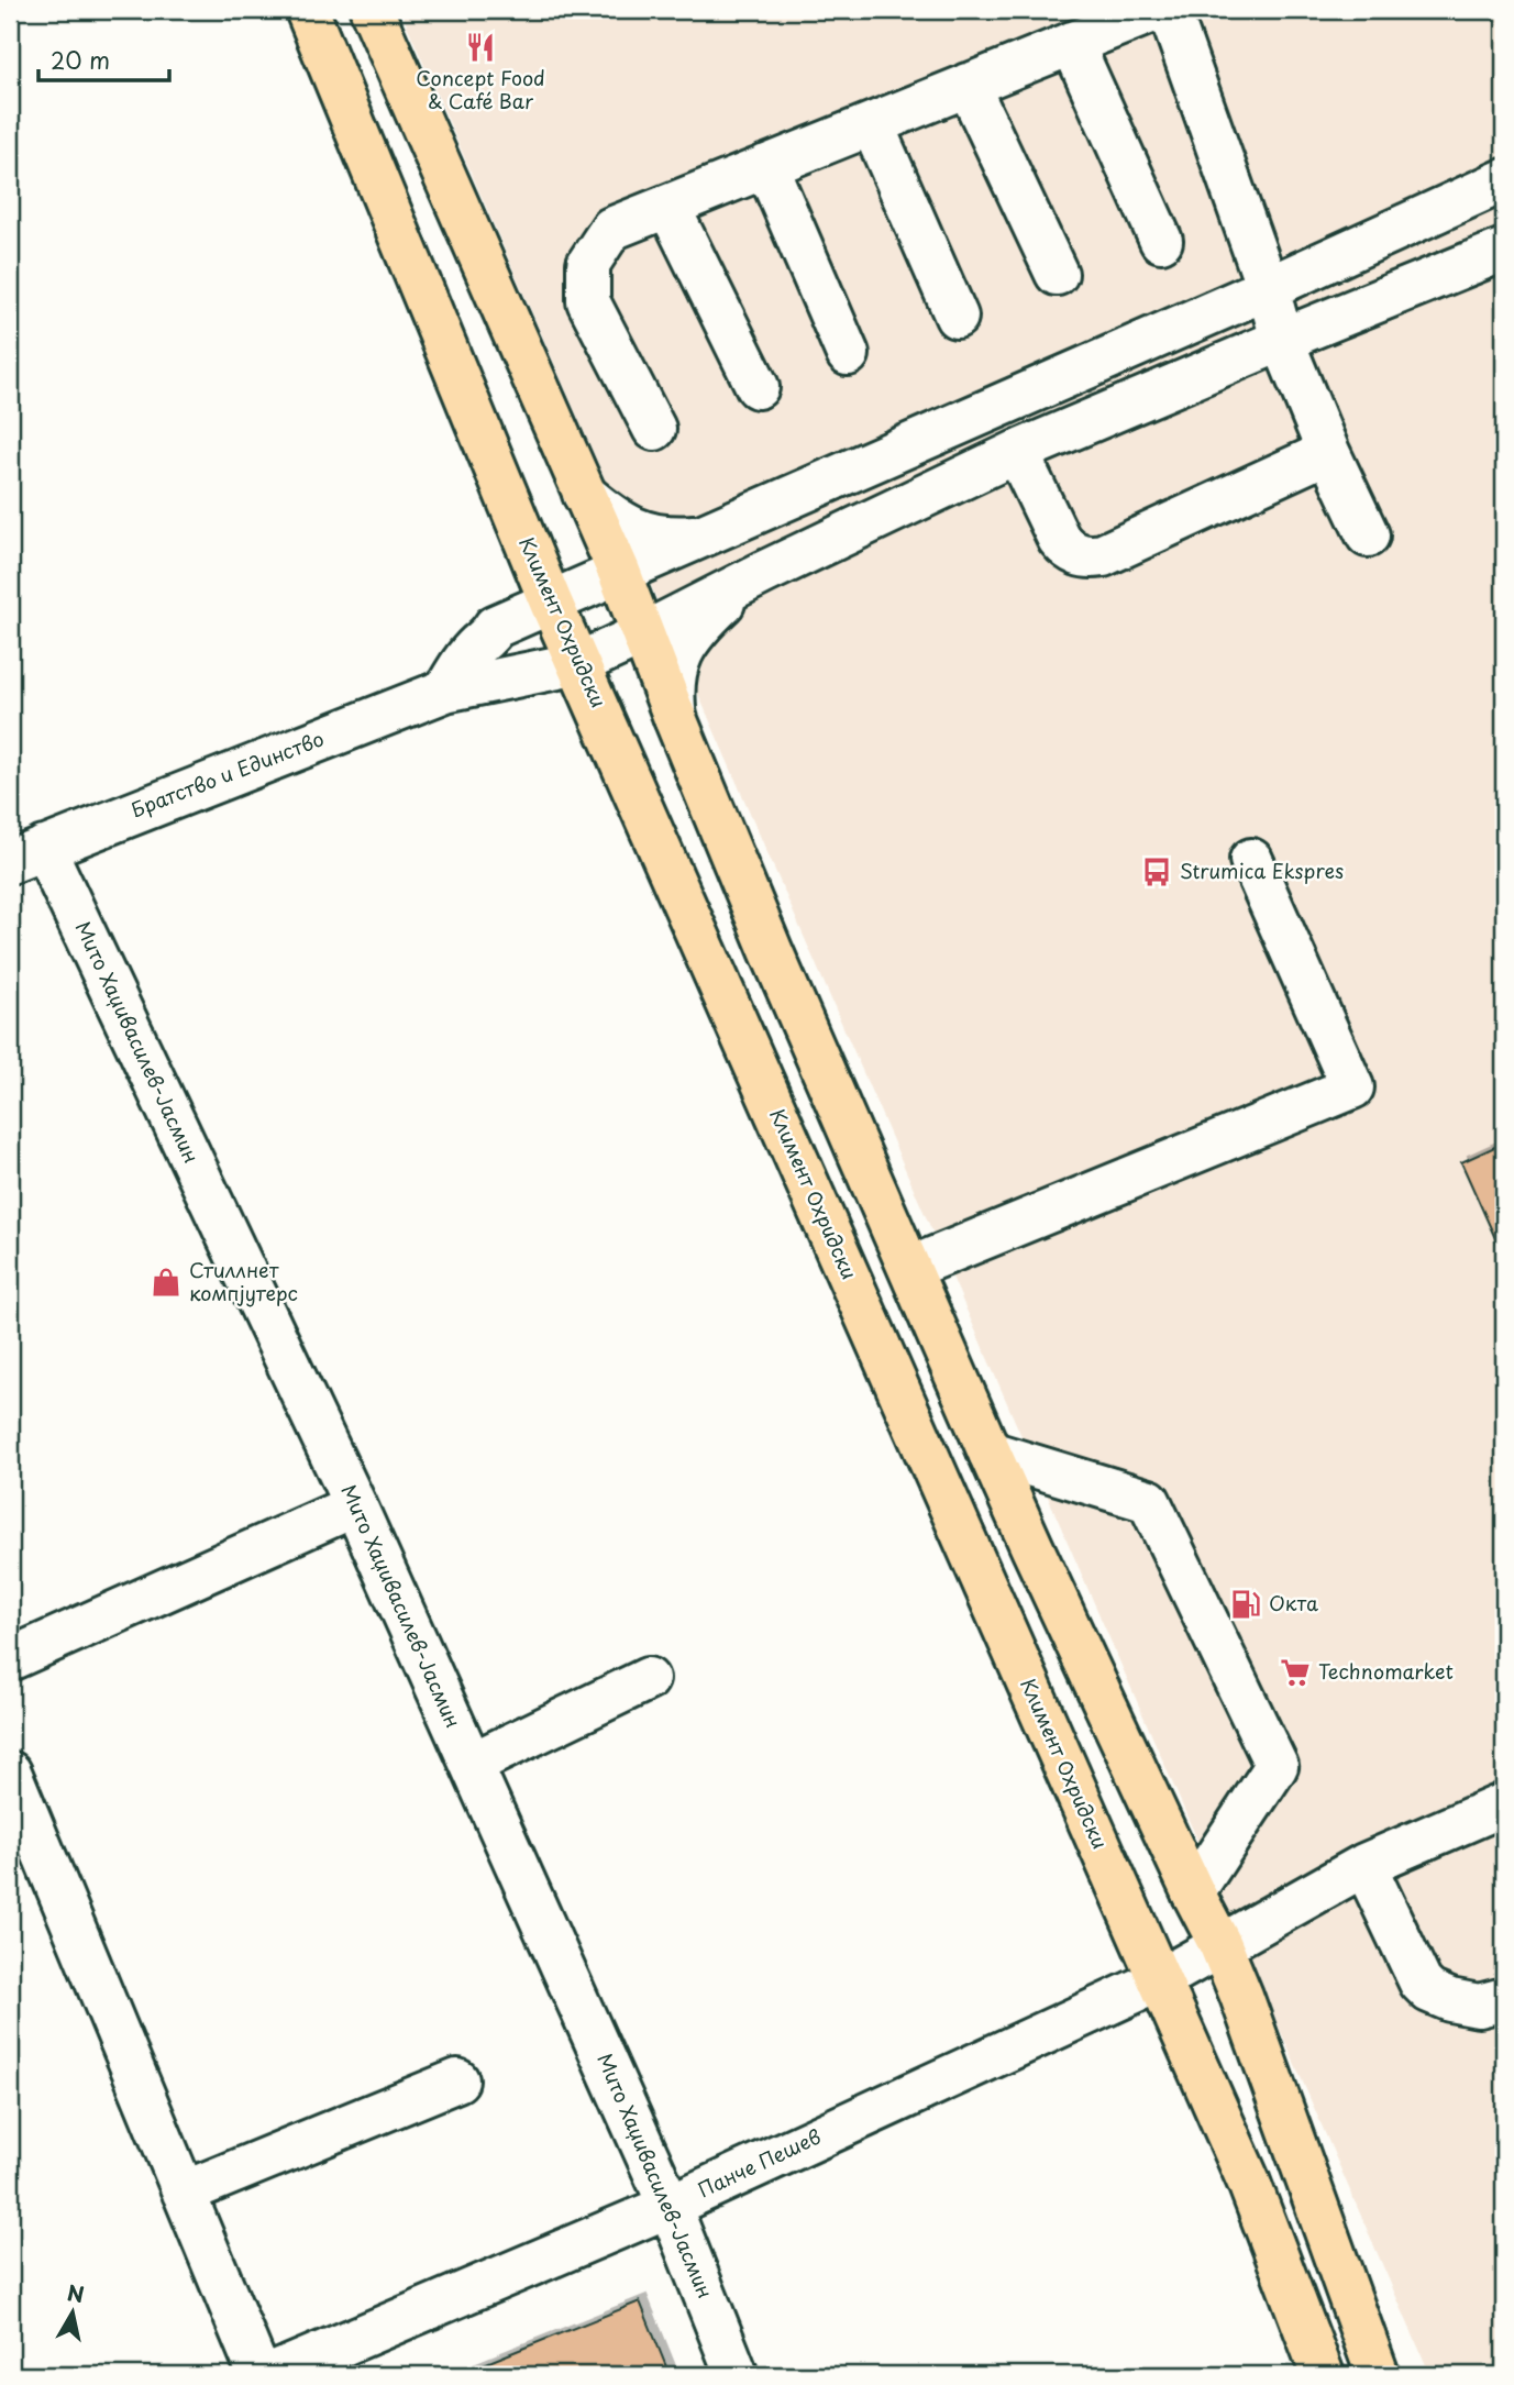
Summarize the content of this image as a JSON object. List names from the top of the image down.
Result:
{
  "streets": {
    "main road": ["Климент Охридски"],
    "street": ["Братство и Единство", "Мито Хаџивасилев-Јасмин", "Панче Пешев"]
  },
  "crossings": [
    ["Климент Охридски", "Братство и Единство"],
    ["Климент Охридски", "Панче Пешев"],
    ["Братство и Единство", "Мито Хаџивасилев-Јасмин"],
    ["Мито Хаџивасилев-Јасмин", "Панче Пешев"]
  ],
  "places": {
    "restaurant": ["Concept Food & Café Bar"],
    "bus stop": ["Strumica Ekspres"],
    "shop": ["Стиллнет компјутерс"],
    "fuel station": ["Окта"],
    "supermarket": ["Technomarket"]
  },
  "scale_bar": "20 m",
  "north": "top"
}
